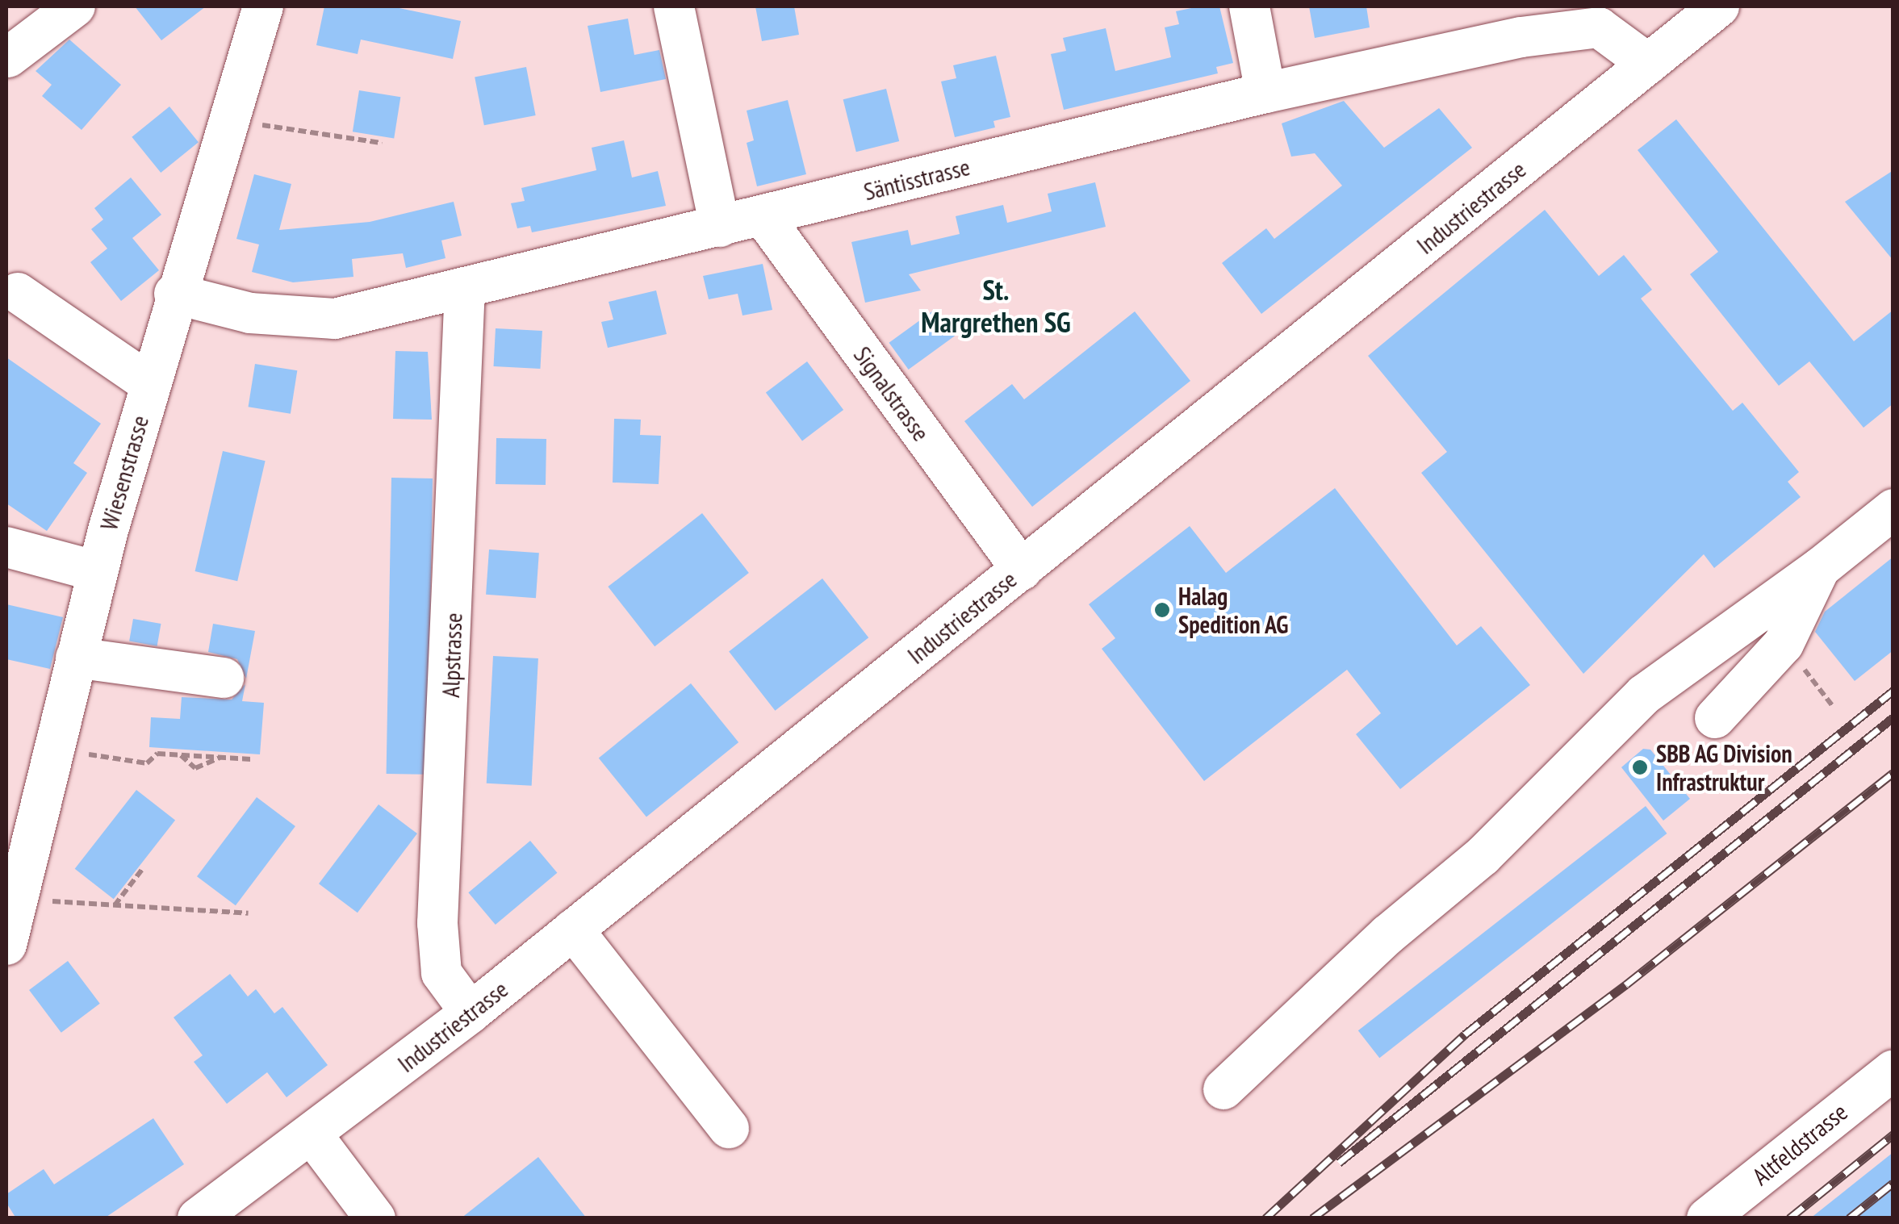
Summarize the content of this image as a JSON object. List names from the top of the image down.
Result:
{
  "streets": {
    "street": [
      "Säntisstrasse",
      "Industriestrasse",
      "Signalstrasse",
      "Wiesenstrasse",
      "Alpstrasse",
      "Altfeldstrasse"
    ]
  },
  "crossings": [
    ["Säntisstrasse", "Industriestrasse"],
    ["Säntisstrasse", "Signalstrasse"],
    ["Säntisstrasse", "Wiesenstrasse"],
    ["Säntisstrasse", "Alpstrasse"],
    ["Industriestrasse", "Signalstrasse"],
    ["Industriestrasse", "Alpstrasse"]
  ],
  "districts": ["St. Margrethen SG"],
  "places": ["Halag Spedition AG", "SBB AG Division Infrastruktur"]
}
